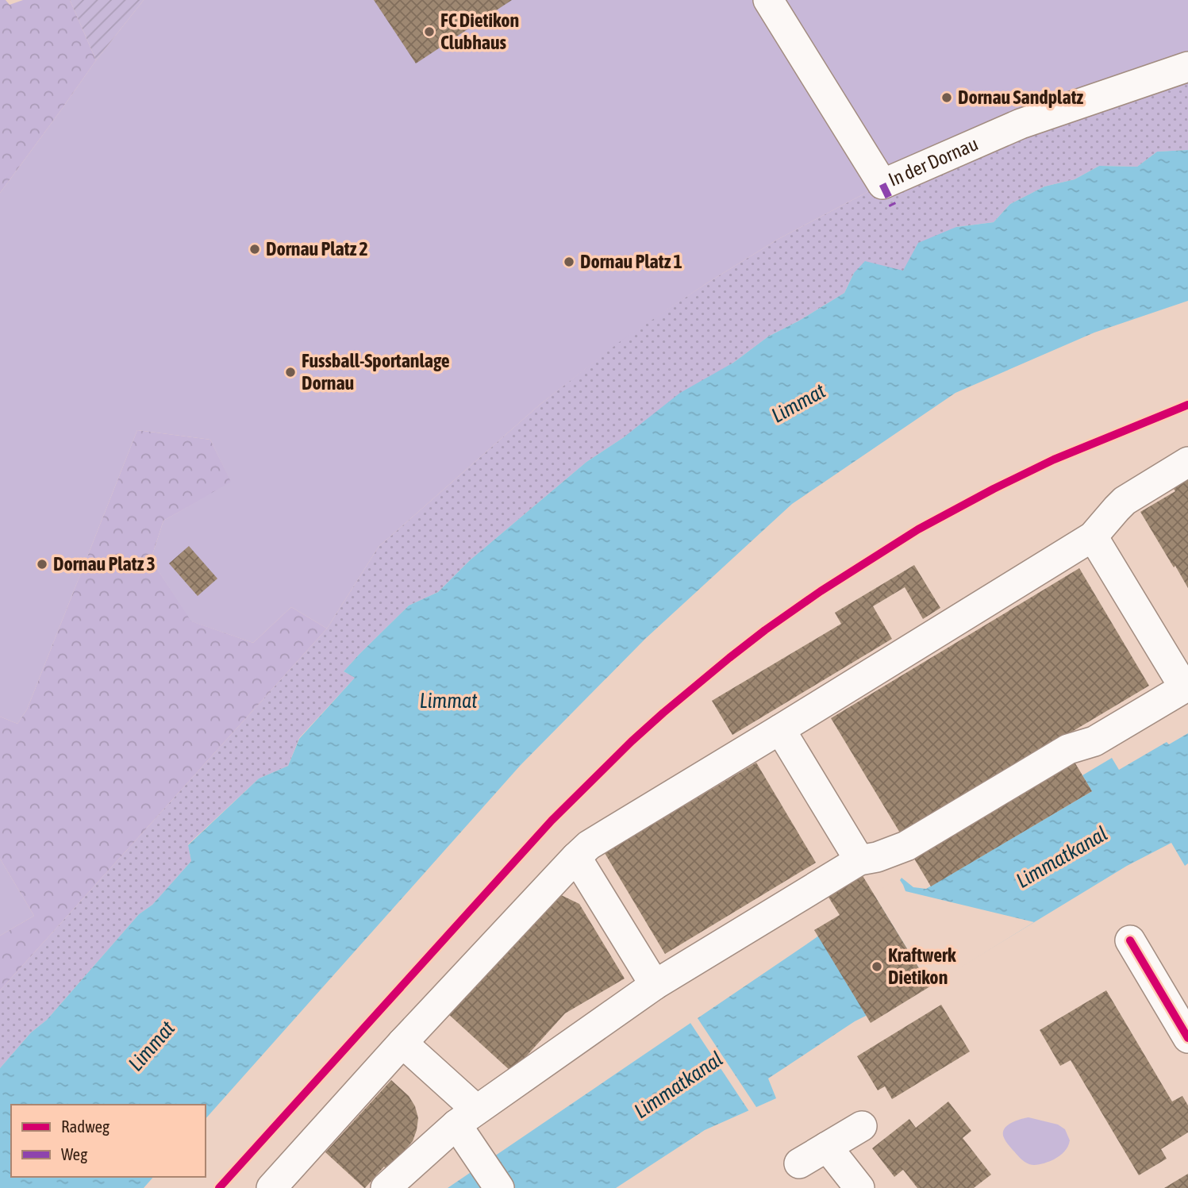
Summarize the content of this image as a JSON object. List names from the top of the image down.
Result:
{
  "streets": {
    "street": ["In der Dornau"]
  },
  "water": ["Limmat", "Limmatkanal"],
  "places": [
    "FC Dietikon Clubhaus",
    "Dornau Sandplatz",
    "Dornau Platz 2",
    "Dornau Platz 1",
    "Fussball-Sportanlage Dornau",
    "Dornau Platz 3",
    "Kraftwerk Dietikon"
  ],
  "legend": ["Radweg", "Weg"]
}
